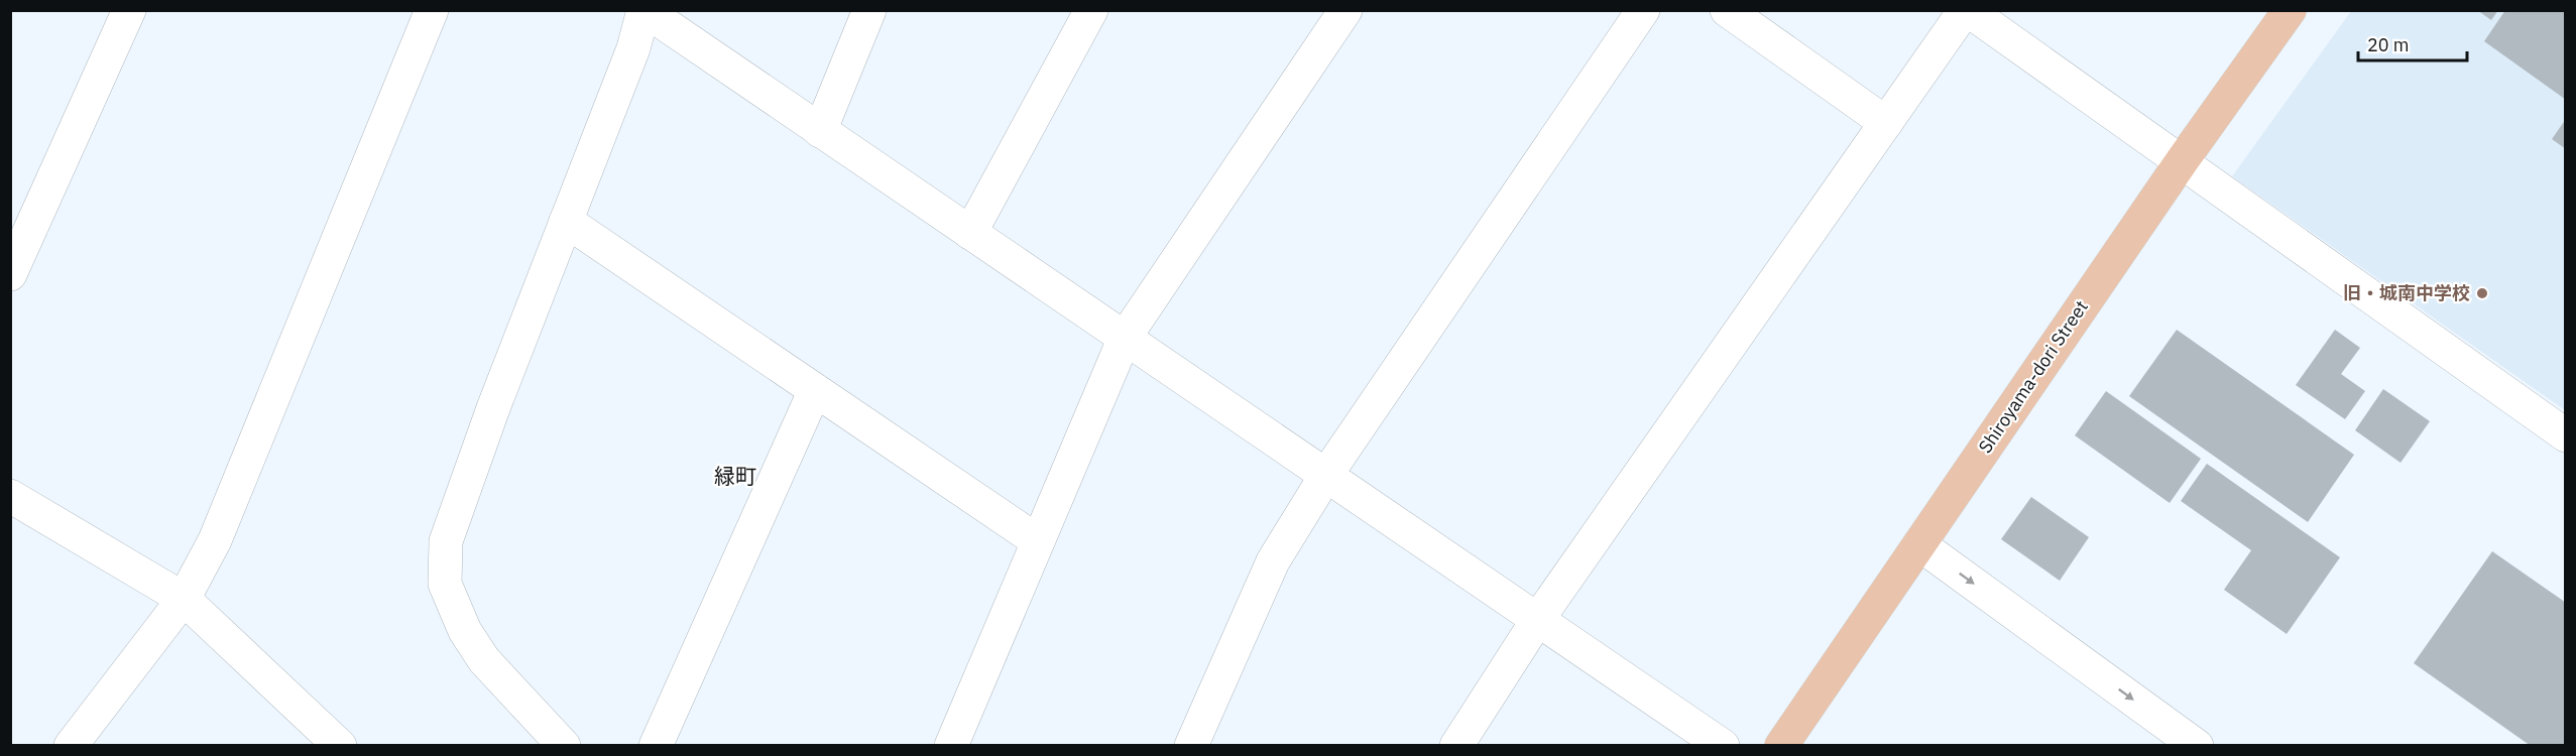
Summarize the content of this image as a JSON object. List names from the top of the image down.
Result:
{
  "streets": {
    "main road": ["Shiroyama-dori Street"]
  },
  "districts": ["緑町"],
  "places": ["旧・城南中学校"],
  "scale_bar": "20 m"
}
